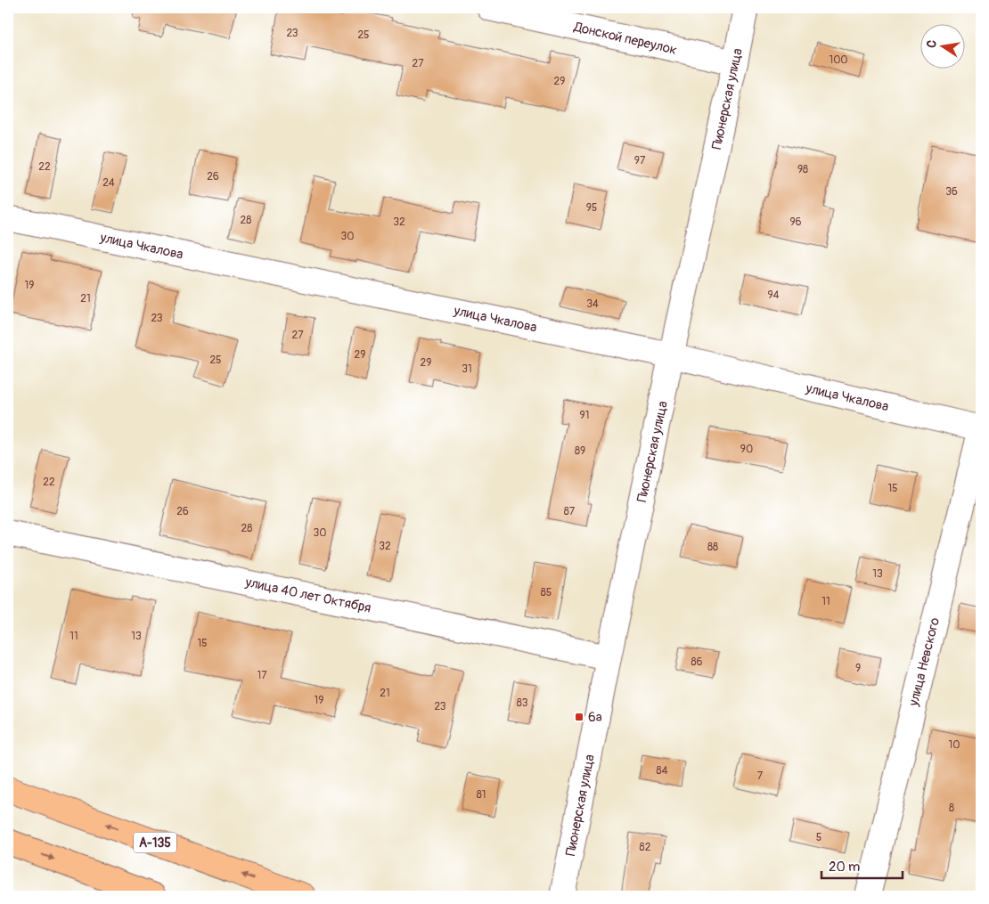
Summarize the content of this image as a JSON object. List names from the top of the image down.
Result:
{
  "streets": {
    "highway": ["А-135"],
    "street": [
      "Донской переулок",
      "Пионерская улица",
      "улица Чкалова",
      "улица 40 лет Октября",
      "улица Невского"
    ]
  },
  "crossings": [
    ["Донской переулок", "Пионерская улица"],
    ["Пионерская улица", "улица Чкалова"],
    ["Пионерская улица", "улица 40 лет Октября"],
    ["улица Чкалова", "улица Невского"]
  ],
  "places": {
    "transit": ["6а"]
  },
  "house_numbers": [
    "23",
    "25",
    "100",
    "27",
    "29",
    "97",
    "22",
    "98",
    "26",
    "24",
    "36",
    "95",
    "28",
    "32",
    "96",
    "30",
    "19",
    "94",
    "21",
    "34",
    "23",
    "27",
    "29",
    "25",
    "29",
    "31",
    "91",
    "90",
    "89",
    "22",
    "15",
    "26",
    "87",
    "28",
    "30",
    "32",
    "88",
    "13",
    "85",
    "11",
    "11",
    "13",
    "15",
    "86",
    "9",
    "17",
    "21",
    "19",
    "83",
    "23",
    "10",
    "84",
    "7",
    "81",
    "8",
    "5",
    "82"
  ],
  "scale_bar": "20 m",
  "north": "left"
}
